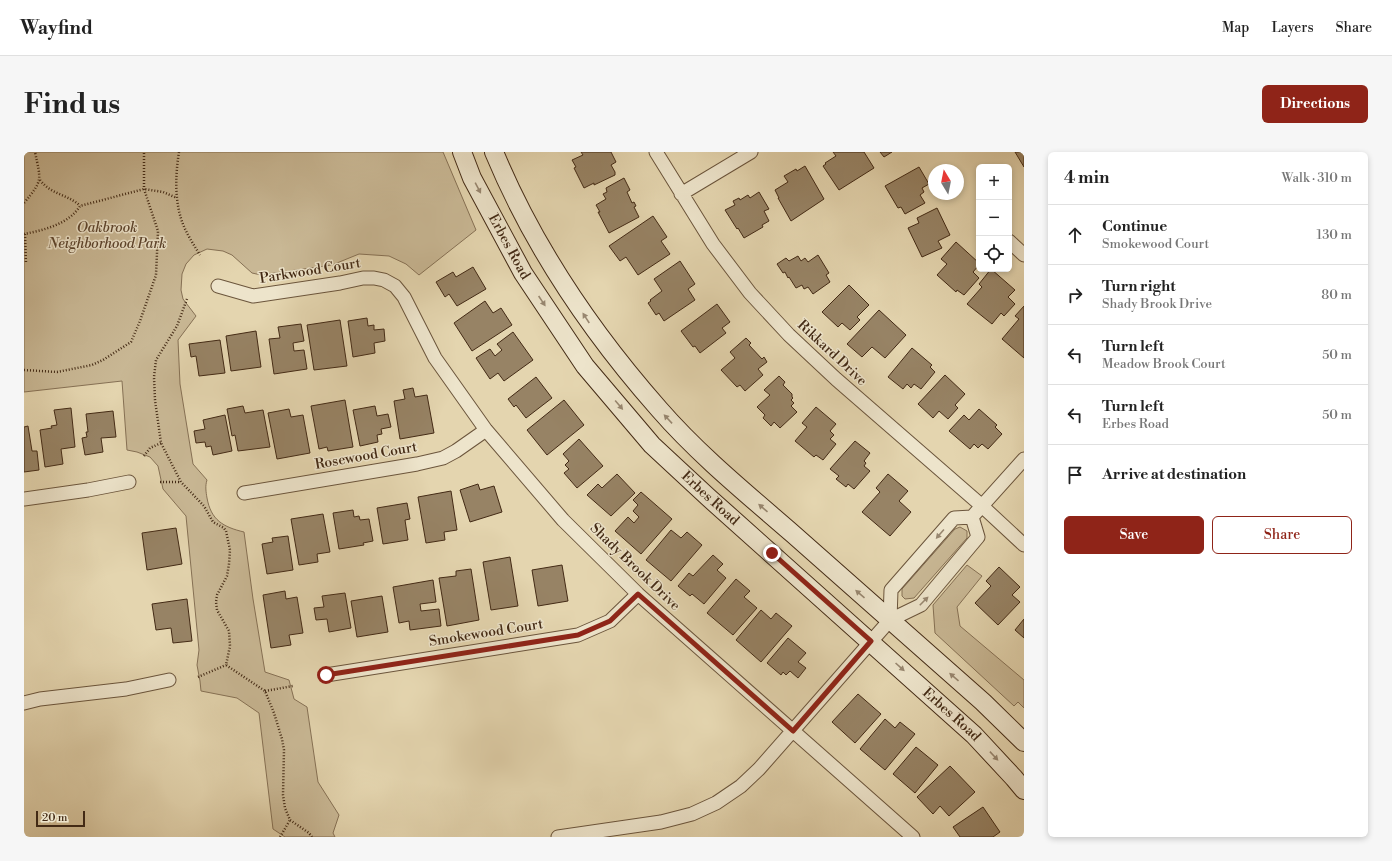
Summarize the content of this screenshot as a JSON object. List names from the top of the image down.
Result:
{
  "streets": {
    "main road": ["Erbes Road"],
    "street": [
      "Parkwood Court",
      "Rikkard Drive",
      "Rosewood Court",
      "Shady Brook Drive",
      "Smokewood Court"
    ]
  },
  "crossings": [
    ["Parkwood Court", "Shady Brook Drive"],
    ["Rosewood Court", "Shady Brook Drive"],
    ["Shady Brook Drive", "Smokewood Court"]
  ],
  "parks": ["Oakbrook Neighborhood Park"],
  "scale_bar": "20 m",
  "north": "top",
  "page": {
    "header": "Wayfind",
    "nav": ["Map", "Layers", "Share"],
    "buttons": [
      "Directions",
      ["Save", "Share"]
    ],
    "title": "Find us",
    "heading": ["4 min", "Walk · 310 m"],
    "map_buttons": ["+", "−"],
    "list": [
      ["Continue", "Smokewood Court", "130 m"],
      ["Turn right", "Shady Brook Drive", "80 m"],
      ["Turn left", "Meadow Brook Court", "50 m"],
      ["Turn left", "Erbes Road", "50 m"],
      "Arrive at destination"
    ],
    "scale": "20 m"
  }
}
